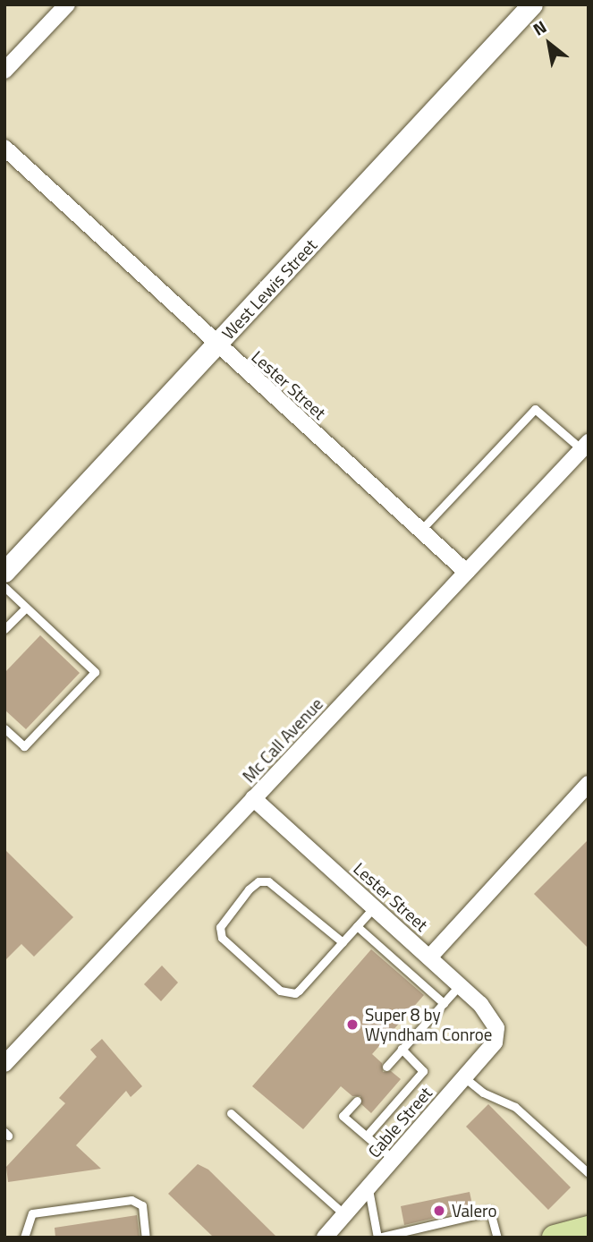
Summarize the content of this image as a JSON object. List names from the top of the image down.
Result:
{
  "streets": {
    "street": [
      "West Lewis Street",
      "Lester Street",
      "Mc Call Avenue",
      "Cable Street"
    ]
  },
  "crossings": [
    ["West Lewis Street", "Lester Street"],
    ["Lester Street", "Mc Call Avenue"],
    ["Lester Street", "Cable Street"]
  ],
  "places": ["Super 8 by Wyndham Conroe", "Valero"],
  "north": "top left"
}
